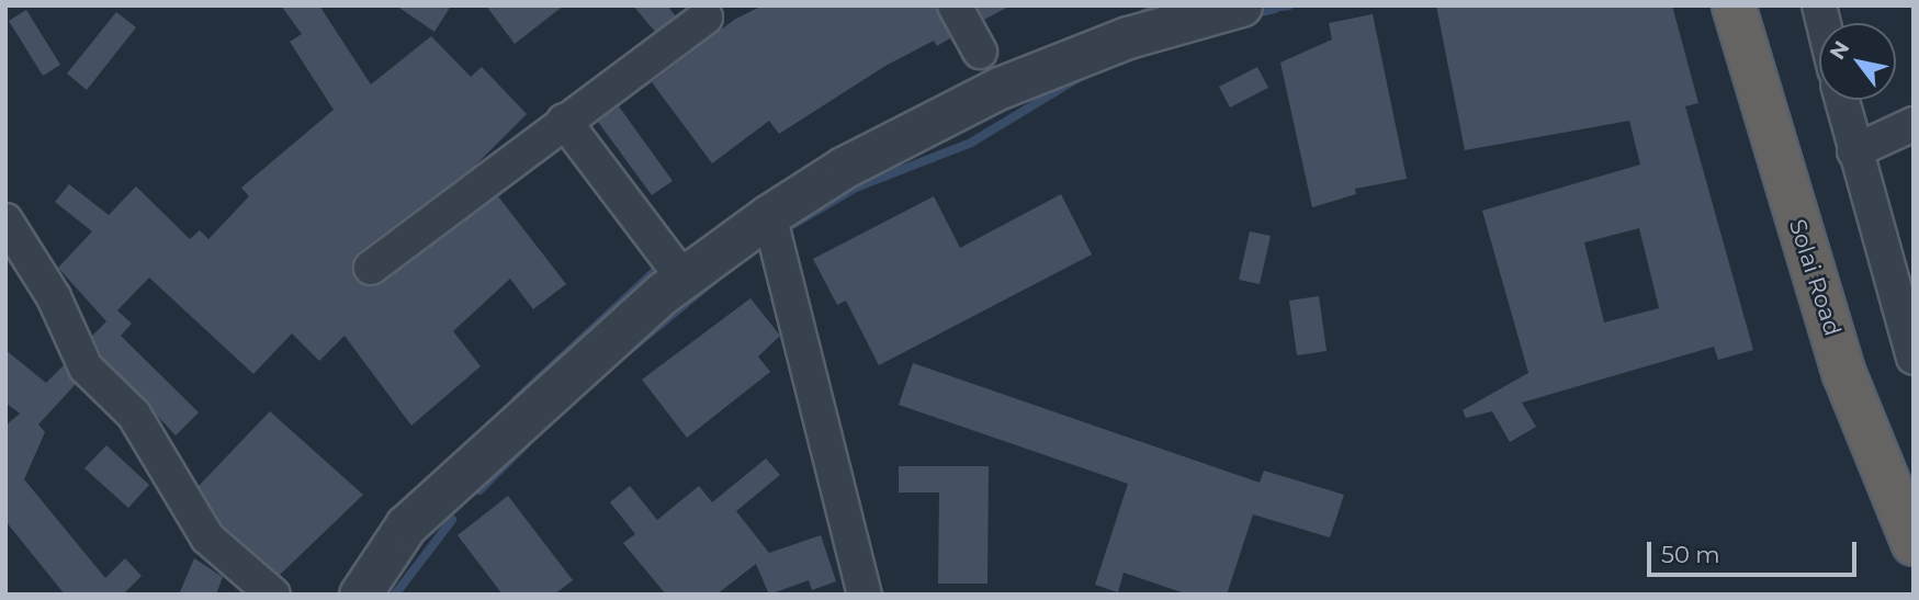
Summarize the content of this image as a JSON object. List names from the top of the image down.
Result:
{
  "streets": {
    "highway": ["Solai Road"]
  },
  "scale_bar": "50 m",
  "north": "top left"
}
